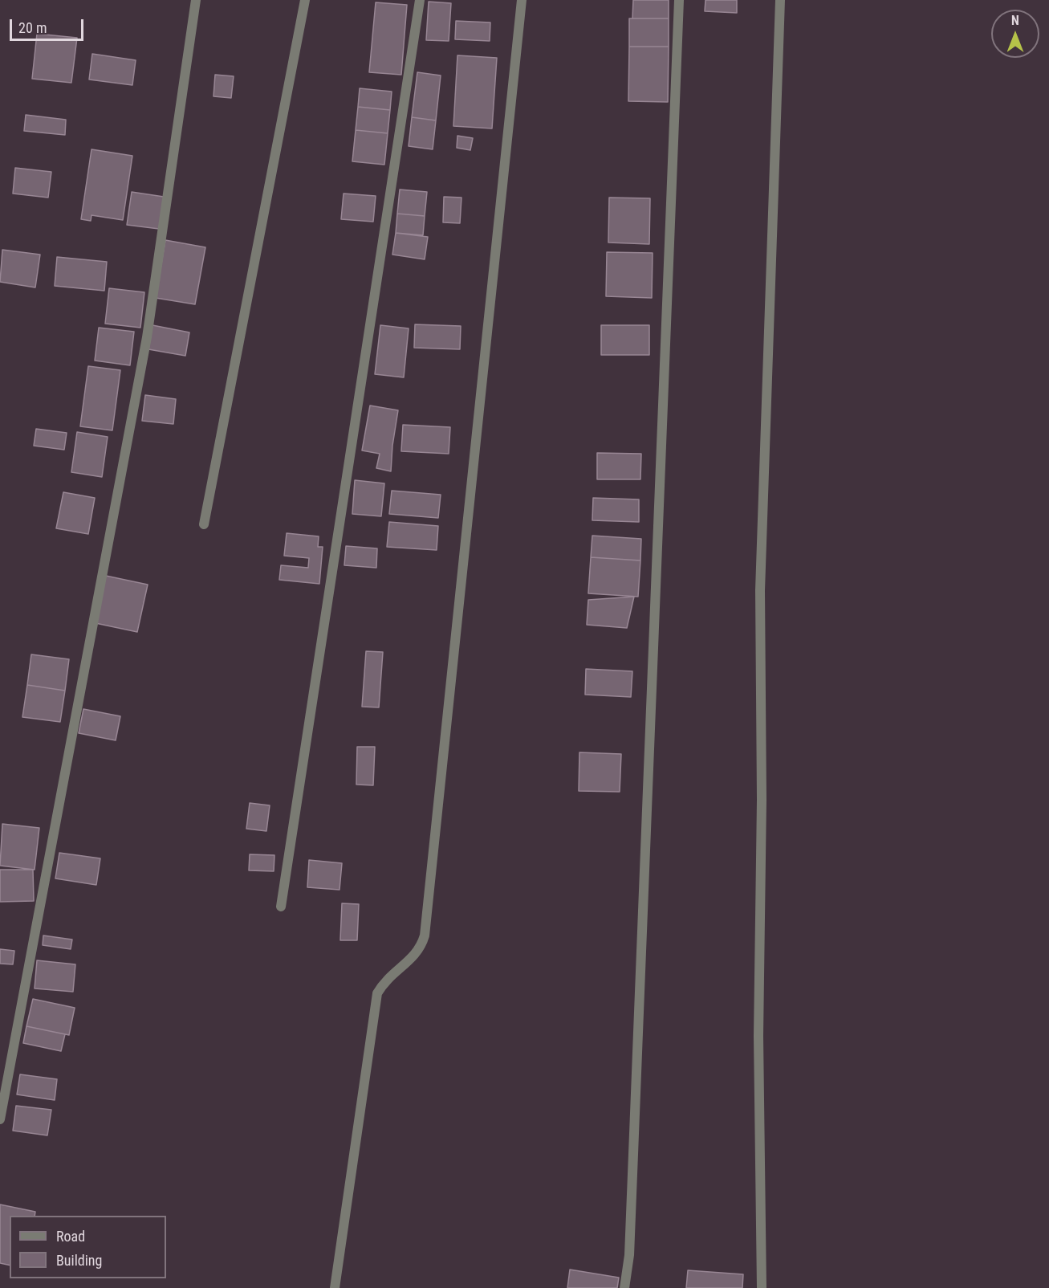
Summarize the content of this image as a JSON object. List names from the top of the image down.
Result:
{
  "legend": ["Road", "Building"],
  "scale_bar": "20 m",
  "north": "top"
}
